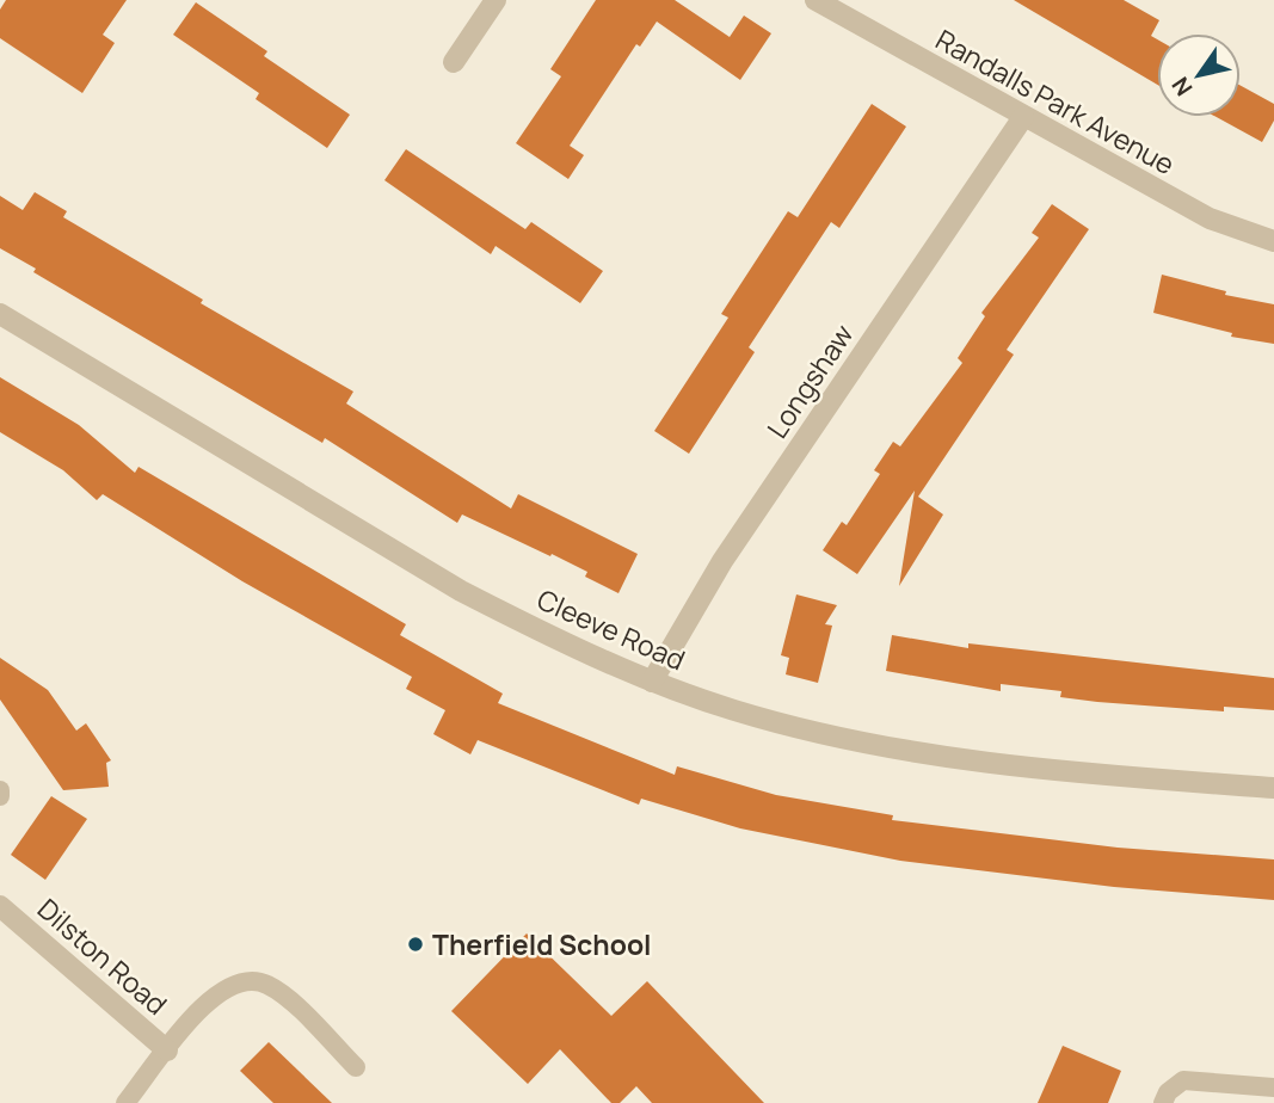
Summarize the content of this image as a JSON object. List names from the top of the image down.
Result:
{
  "streets": {
    "street": [
      "Randalls Park Avenue",
      "Longshaw",
      "Cleeve Road",
      "Dilston Road"
    ]
  },
  "crossings": [
    ["Randalls Park Avenue", "Longshaw"],
    ["Longshaw", "Cleeve Road"]
  ],
  "places": ["Therfield School"],
  "north": "bottom left"
}
